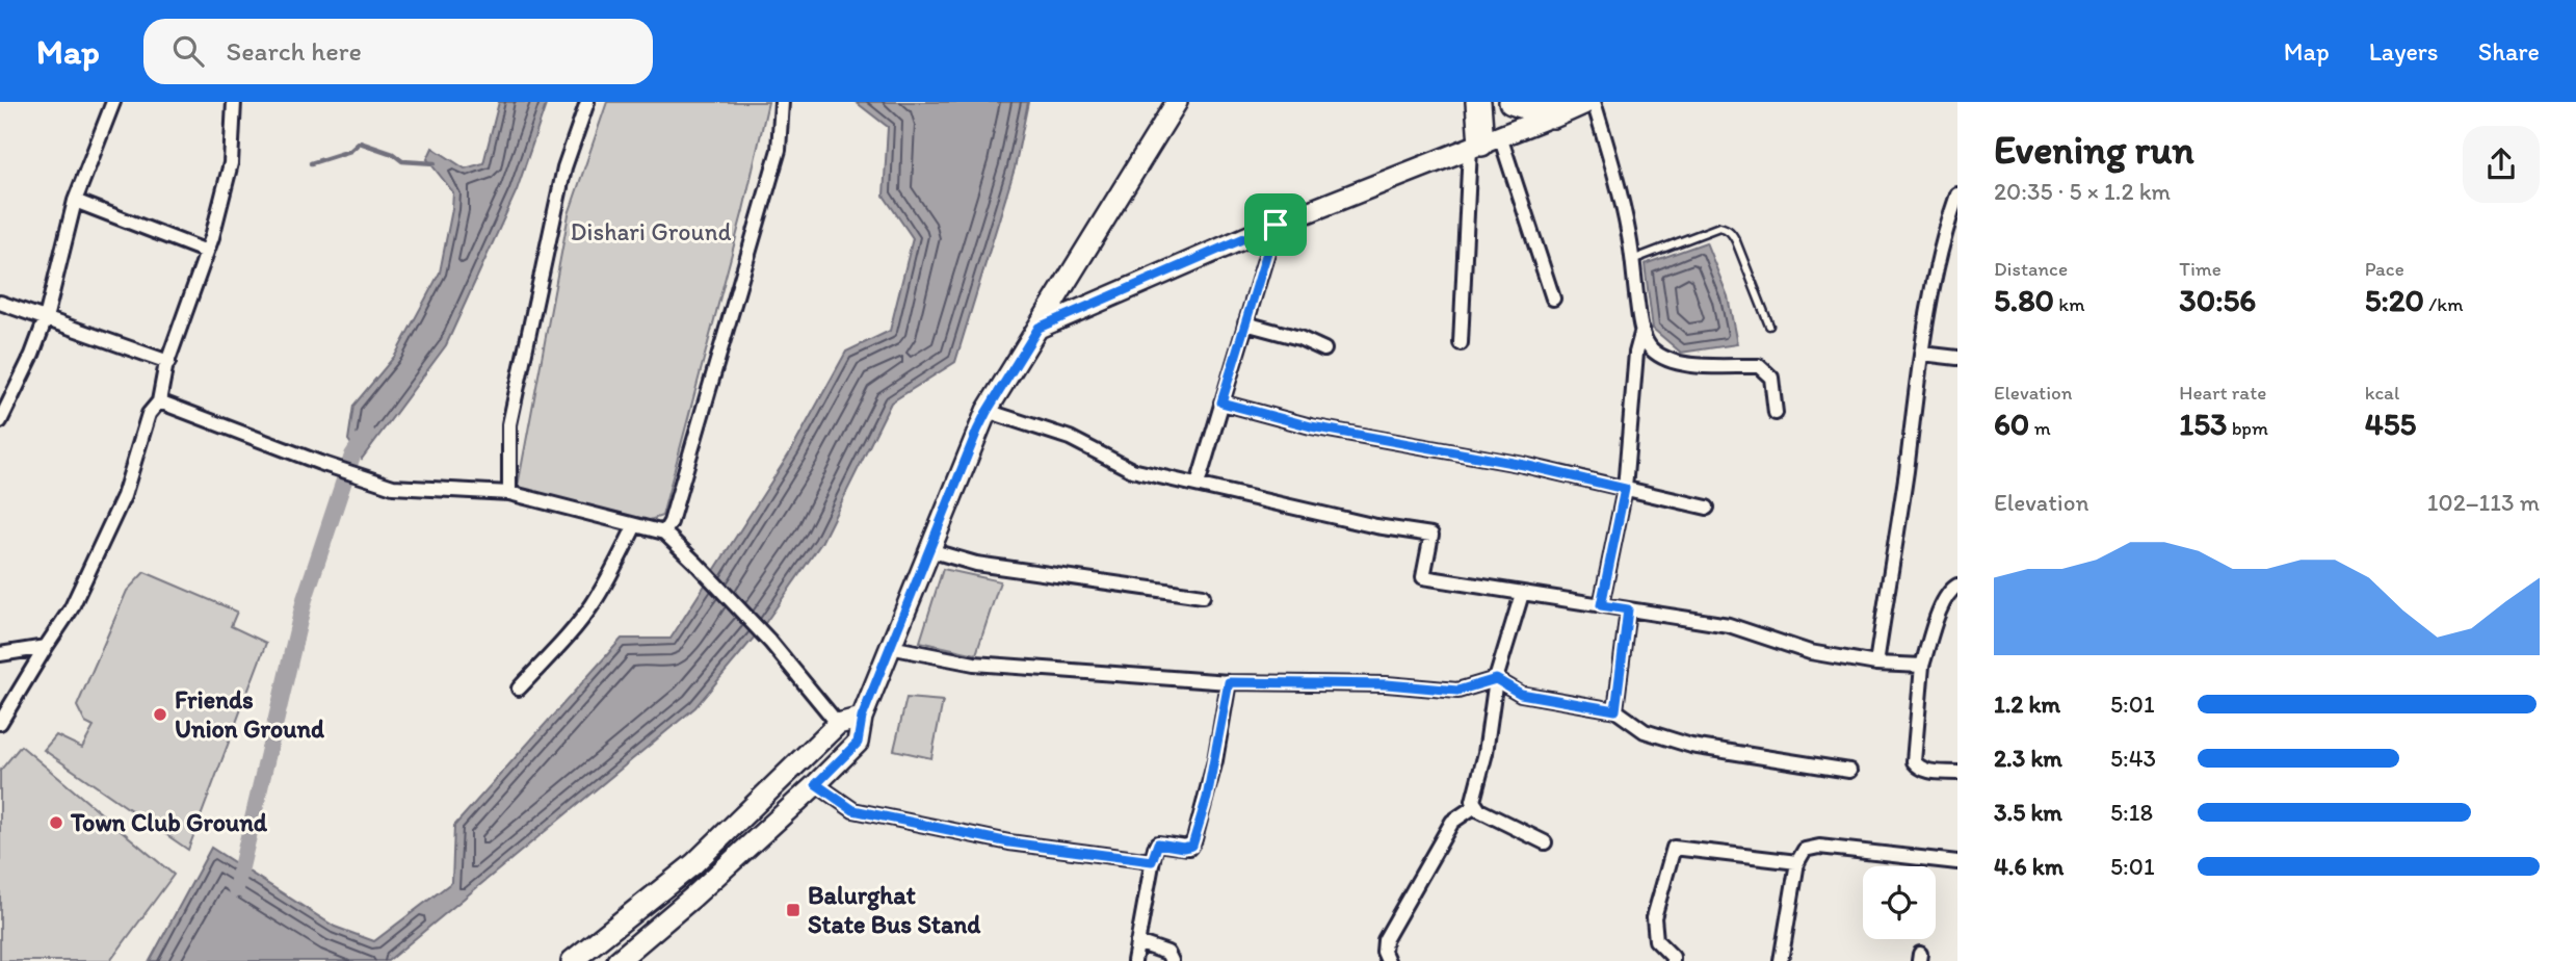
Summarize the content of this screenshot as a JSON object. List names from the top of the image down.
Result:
{
  "parks": ["Dishari Ground"],
  "places": {
    "other": ["Friends Union Ground", "Town Club Ground"],
    "transit": ["Balurghat State Bus Stand"]
  },
  "page": {
    "header": "Map",
    "search": "Search here",
    "nav": ["Map", "Layers", "Share"],
    "heading": ["Evening run", "20:35 · 5 × 1.2 km"],
    "stats": [
      ["Distance", "5.80 km"],
      ["Time", "30:56"],
      ["Pace", "5:20 /km"],
      ["Elevation", "60 m"],
      ["Heart rate", "153 bpm"],
      ["kcal", "455"]
    ],
    "chart": ["Elevation", "102–113 m"],
    "list": [
      {
        "name": "1.2 km",
        "note": "5:01"
      },
      {
        "name": "2.3 km",
        "note": "5:43"
      },
      {
        "name": "3.5 km",
        "note": "5:18"
      },
      {
        "name": "4.6 km",
        "note": "5:01"
      }
    ]
  }
}
